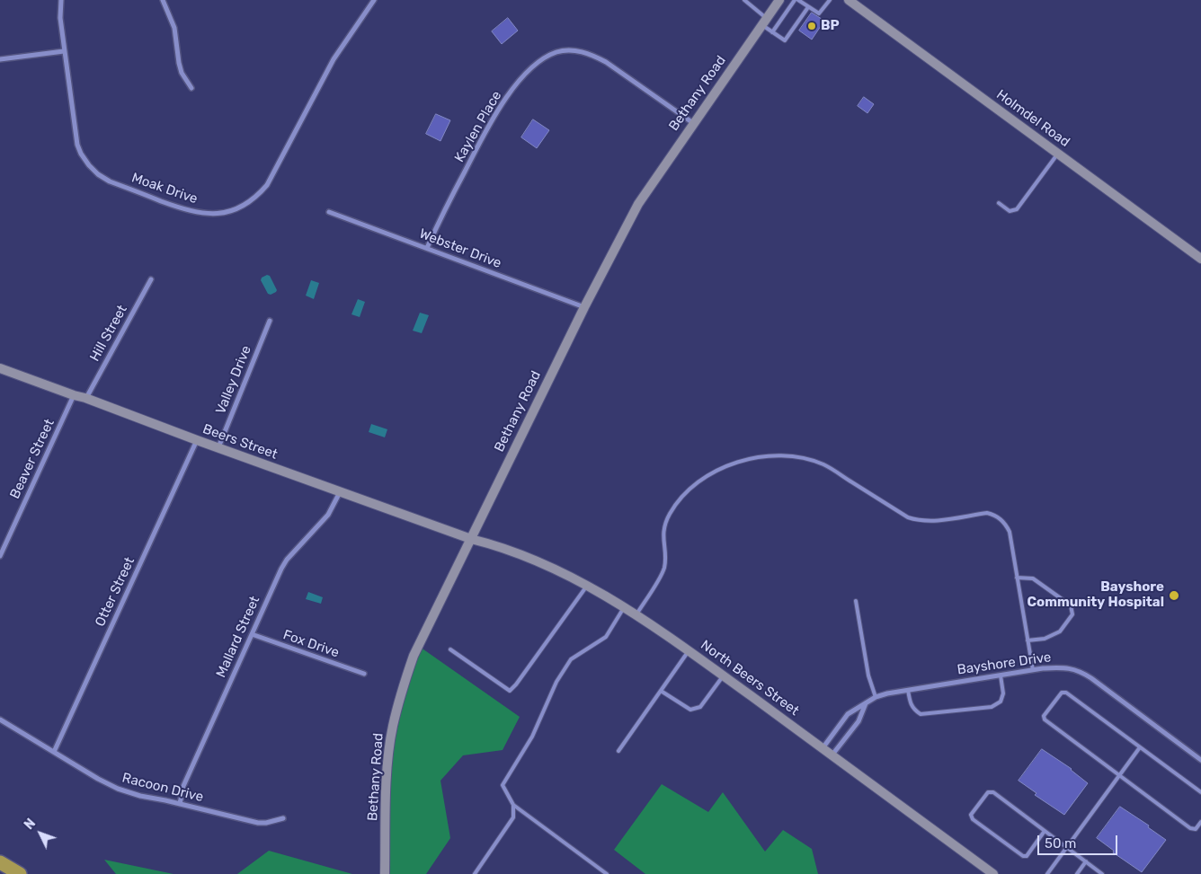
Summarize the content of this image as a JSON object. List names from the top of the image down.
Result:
{
  "streets": {
    "street": [
      "Bethany Road",
      "Holmdel Road",
      "Kaylen Place",
      "Moak Drive",
      "Webster Drive",
      "Hill Street",
      "Valley Drive",
      "Beers Street",
      "Beaver Street",
      "Otter Street",
      "Mallard Street",
      "Fox Drive",
      "Bayshore Drive",
      "North Beers Street",
      "Racoon Drive"
    ]
  },
  "crossings": [
    ["Bethany Road", "Kaylen Place"],
    ["Bethany Road", "Webster Drive"],
    ["Bethany Road", "Beers Street"],
    ["Bethany Road", "North Beers Street"],
    ["Kaylen Place", "Webster Drive"],
    ["Hill Street", "Beers Street"],
    ["Valley Drive", "Beers Street"],
    ["Beers Street", "Beaver Street"],
    ["Beers Street", "Otter Street"],
    ["Beers Street", "Mallard Street"],
    ["Beers Street", "North Beers Street"],
    ["Otter Street", "Racoon Drive"],
    ["Mallard Street", "Fox Drive"],
    ["Mallard Street", "Racoon Drive"],
    ["Bayshore Drive", "North Beers Street"]
  ],
  "places": ["BP", "Bayshore Community Hospital"],
  "scale_bar": "50 m",
  "north": "top left"
}
